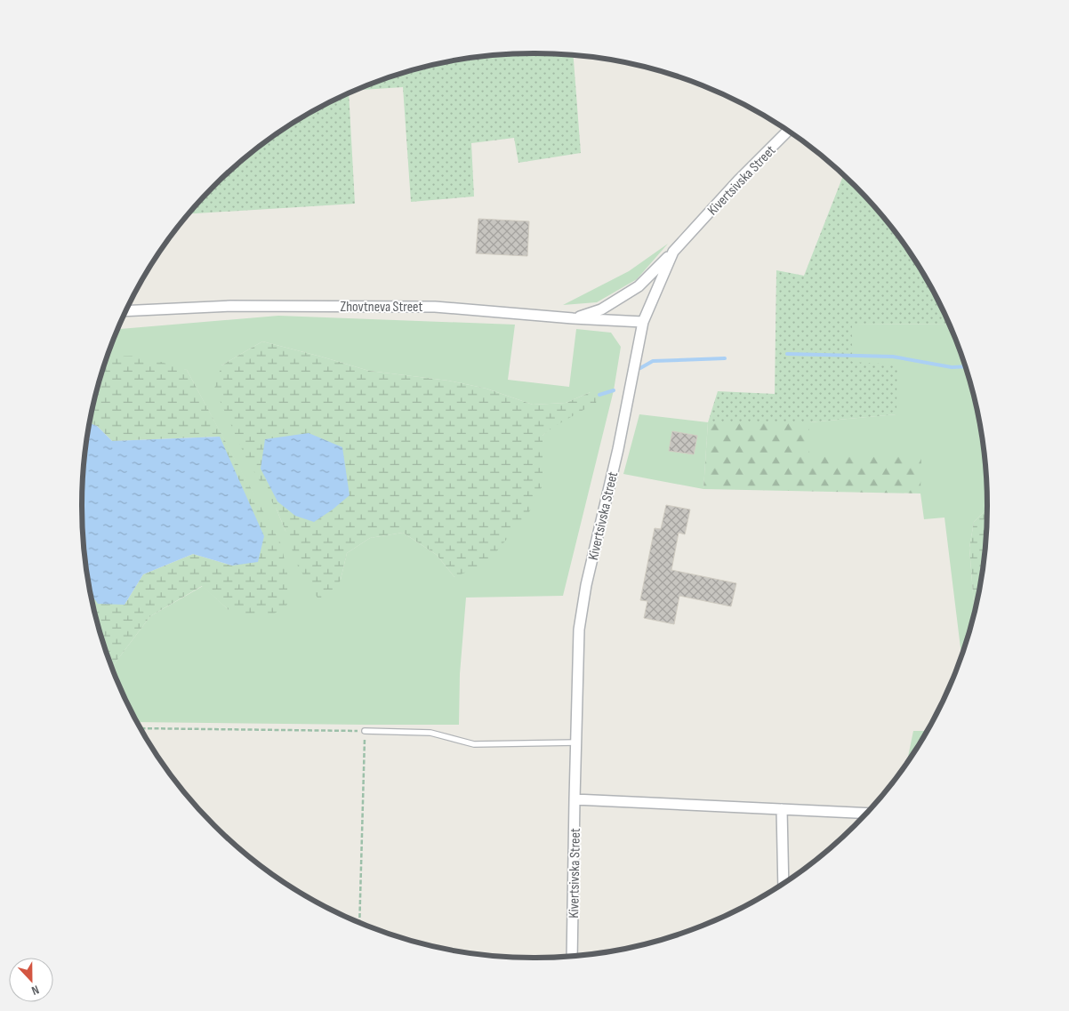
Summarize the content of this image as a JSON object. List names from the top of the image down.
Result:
{
  "streets": {
    "street": ["Kivertsivska Street", "Zhovtneva Street"]
  },
  "crossings": [
    ["Kivertsivska Street", "Zhovtneva Street"]
  ],
  "north": "bottom"
}
